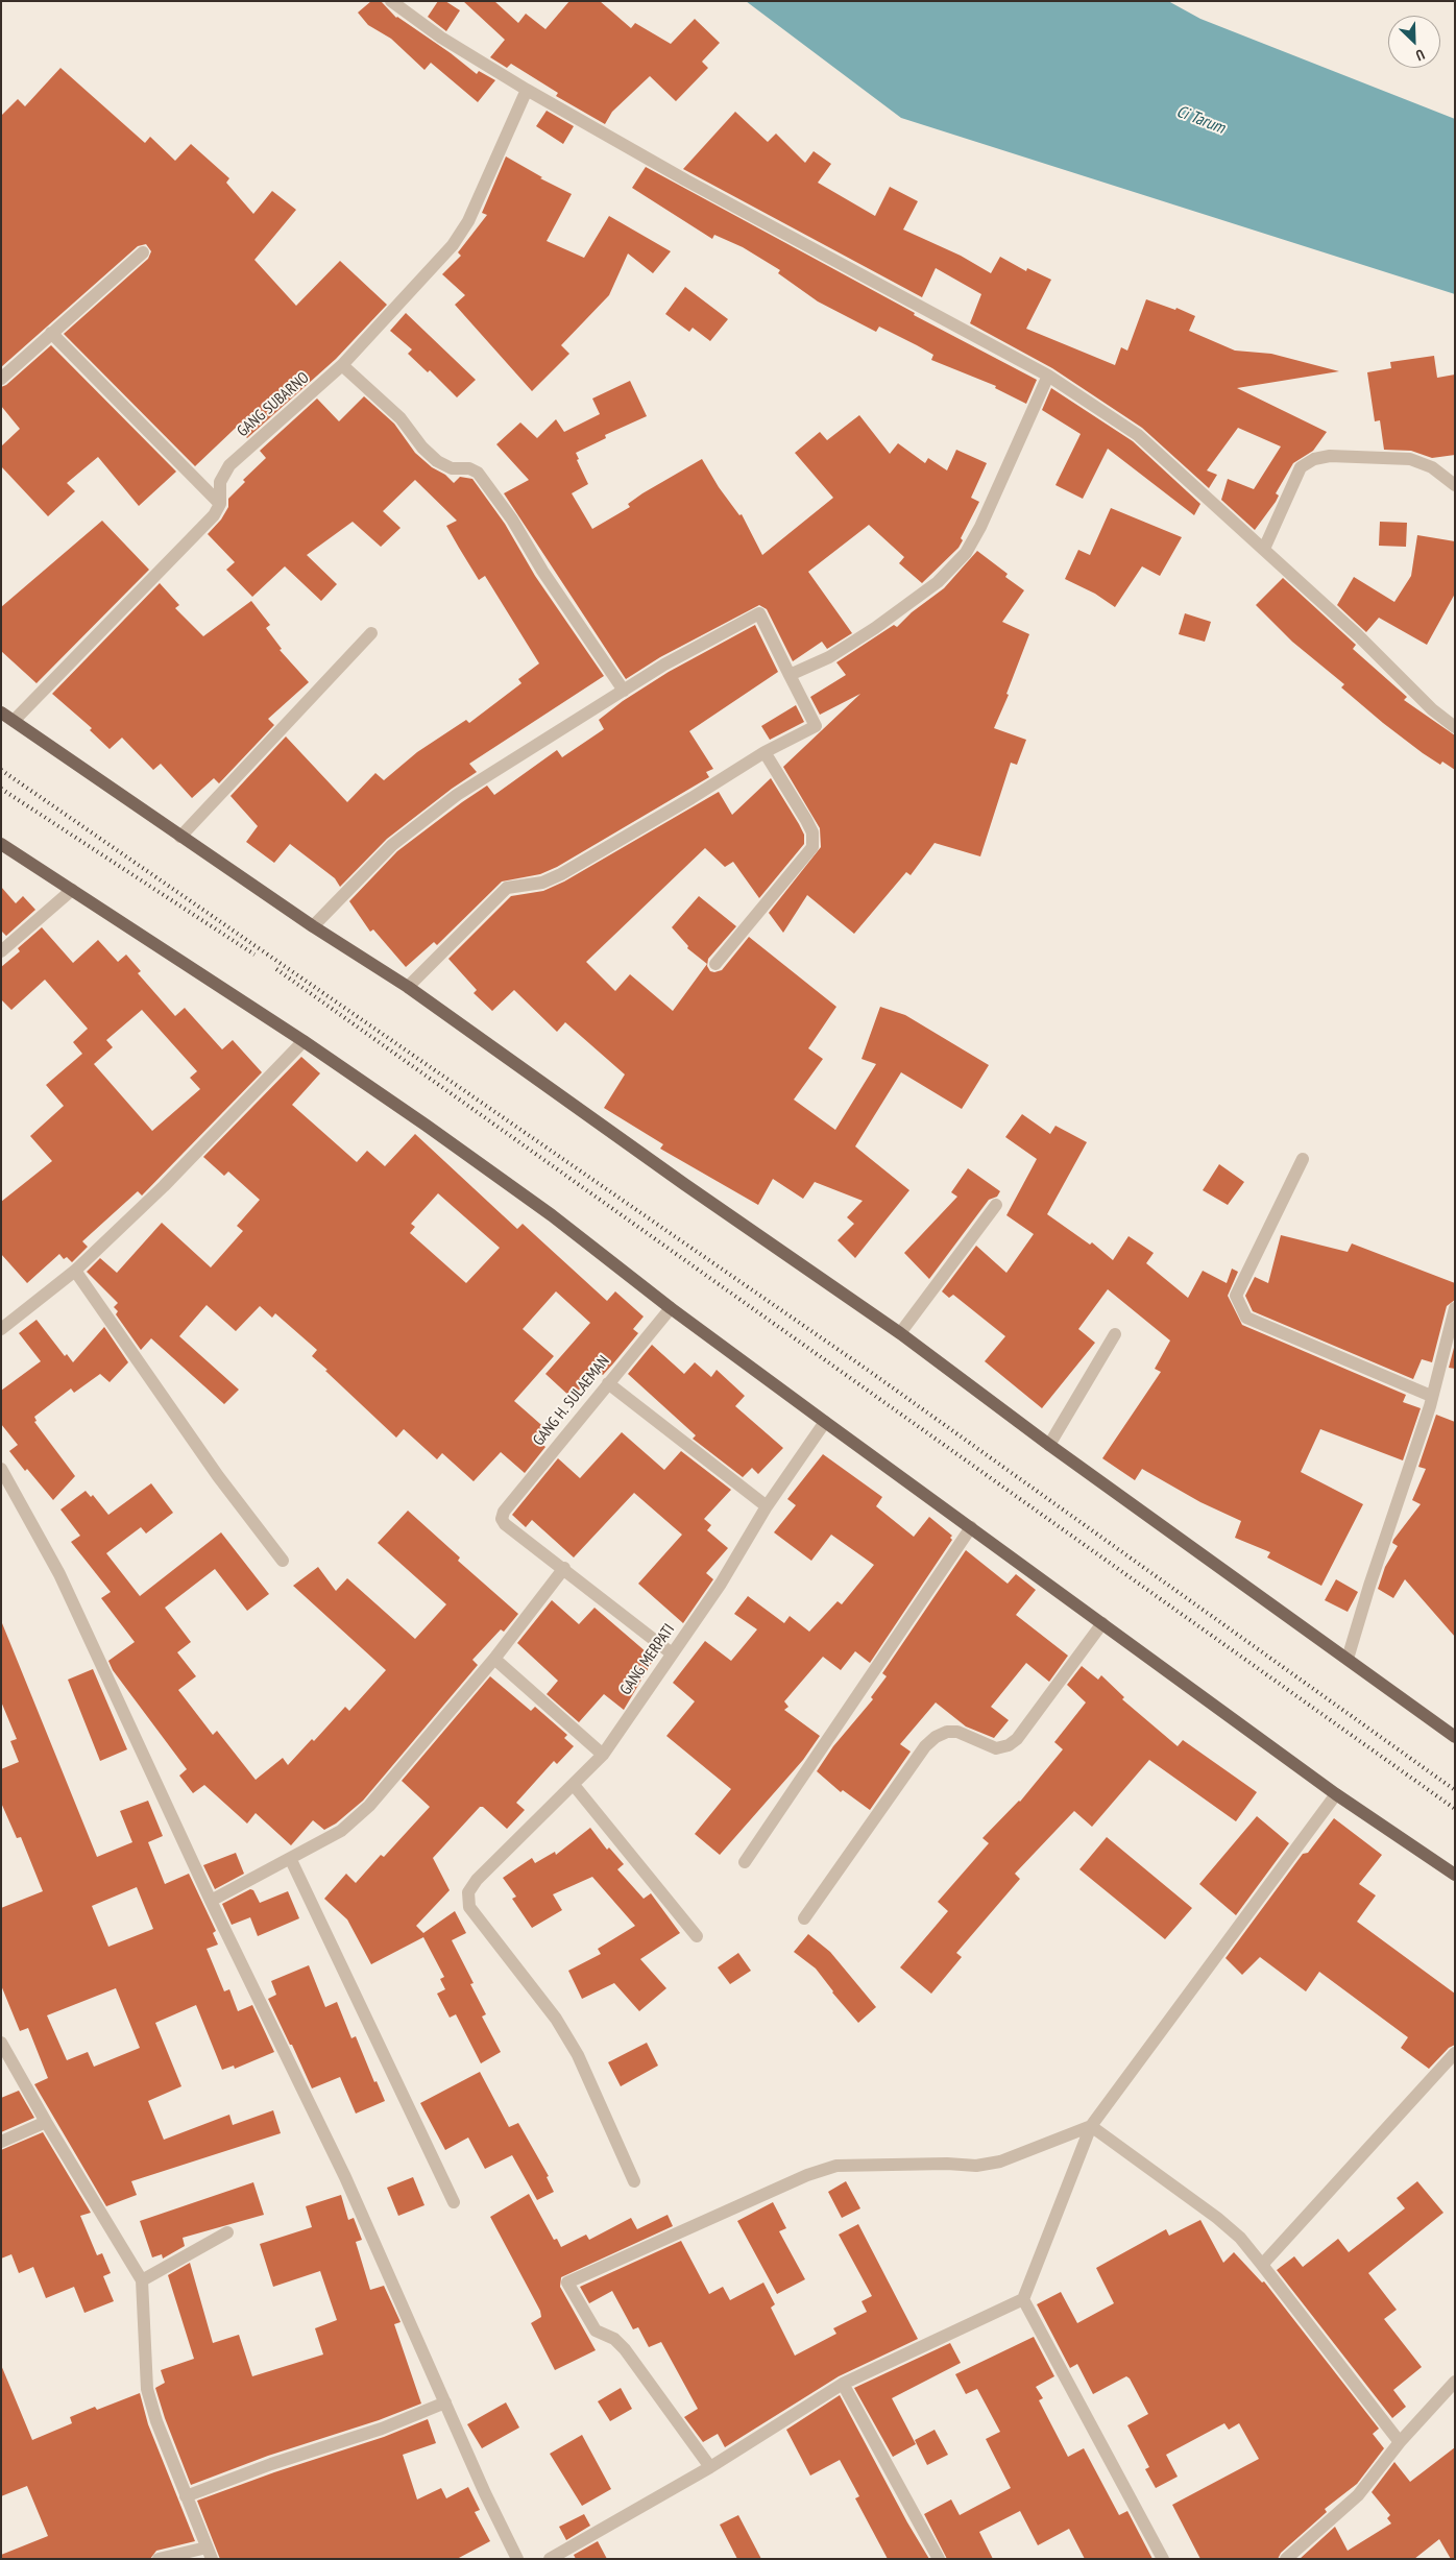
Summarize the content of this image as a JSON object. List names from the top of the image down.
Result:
{
  "streets": {
    "street": ["GANG SUBARNO", "GANG H. SULAEMAN", "GANG MERPATI"]
  },
  "water": ["Ci Tarum"],
  "north": "bottom right"
}
